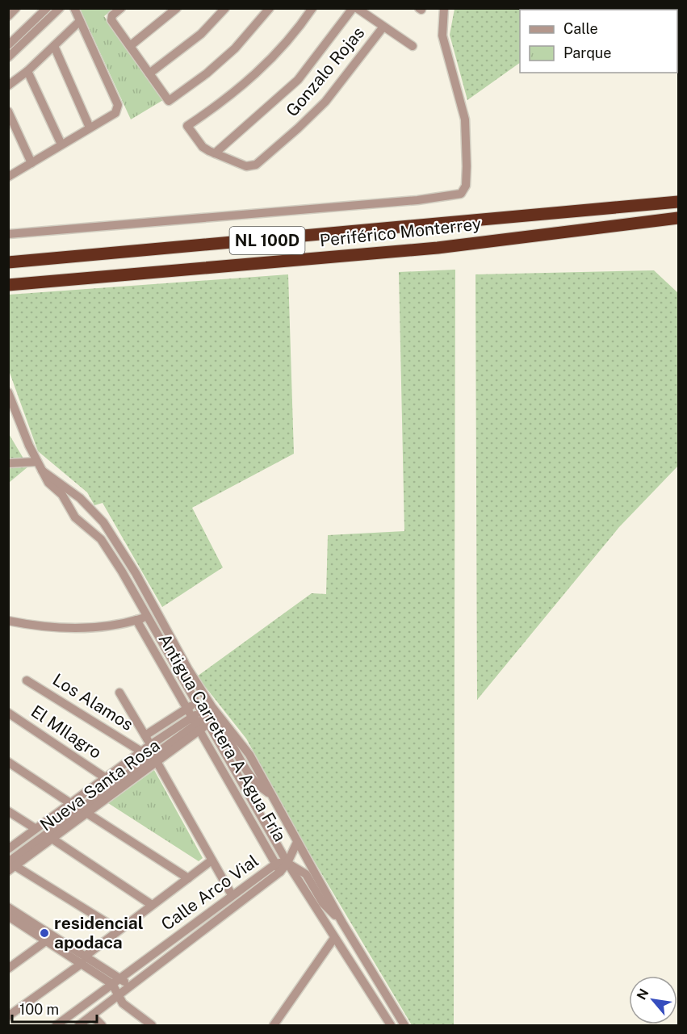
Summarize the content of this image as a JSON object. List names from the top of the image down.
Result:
{
  "streets": {
    "highway": ["Periférico Monterrey", "NL 100D"],
    "street": [
      "Gonzalo Rojas",
      "Los Alamos",
      "El MIlagro",
      "Antigua Carretera A Agua Fría",
      "Nueva Santa Rosa",
      "Calle Arco Vial"
    ]
  },
  "crossings": [
    ["Antigua Carretera A Agua Fría", "Nueva Santa Rosa"],
    ["Antigua Carretera A Agua Fría", "Calle Arco Vial"]
  ],
  "places": ["residencial apodaca"],
  "legend": ["Calle", "Parque"],
  "scale_bar": "100 m",
  "north": "top left"
}
